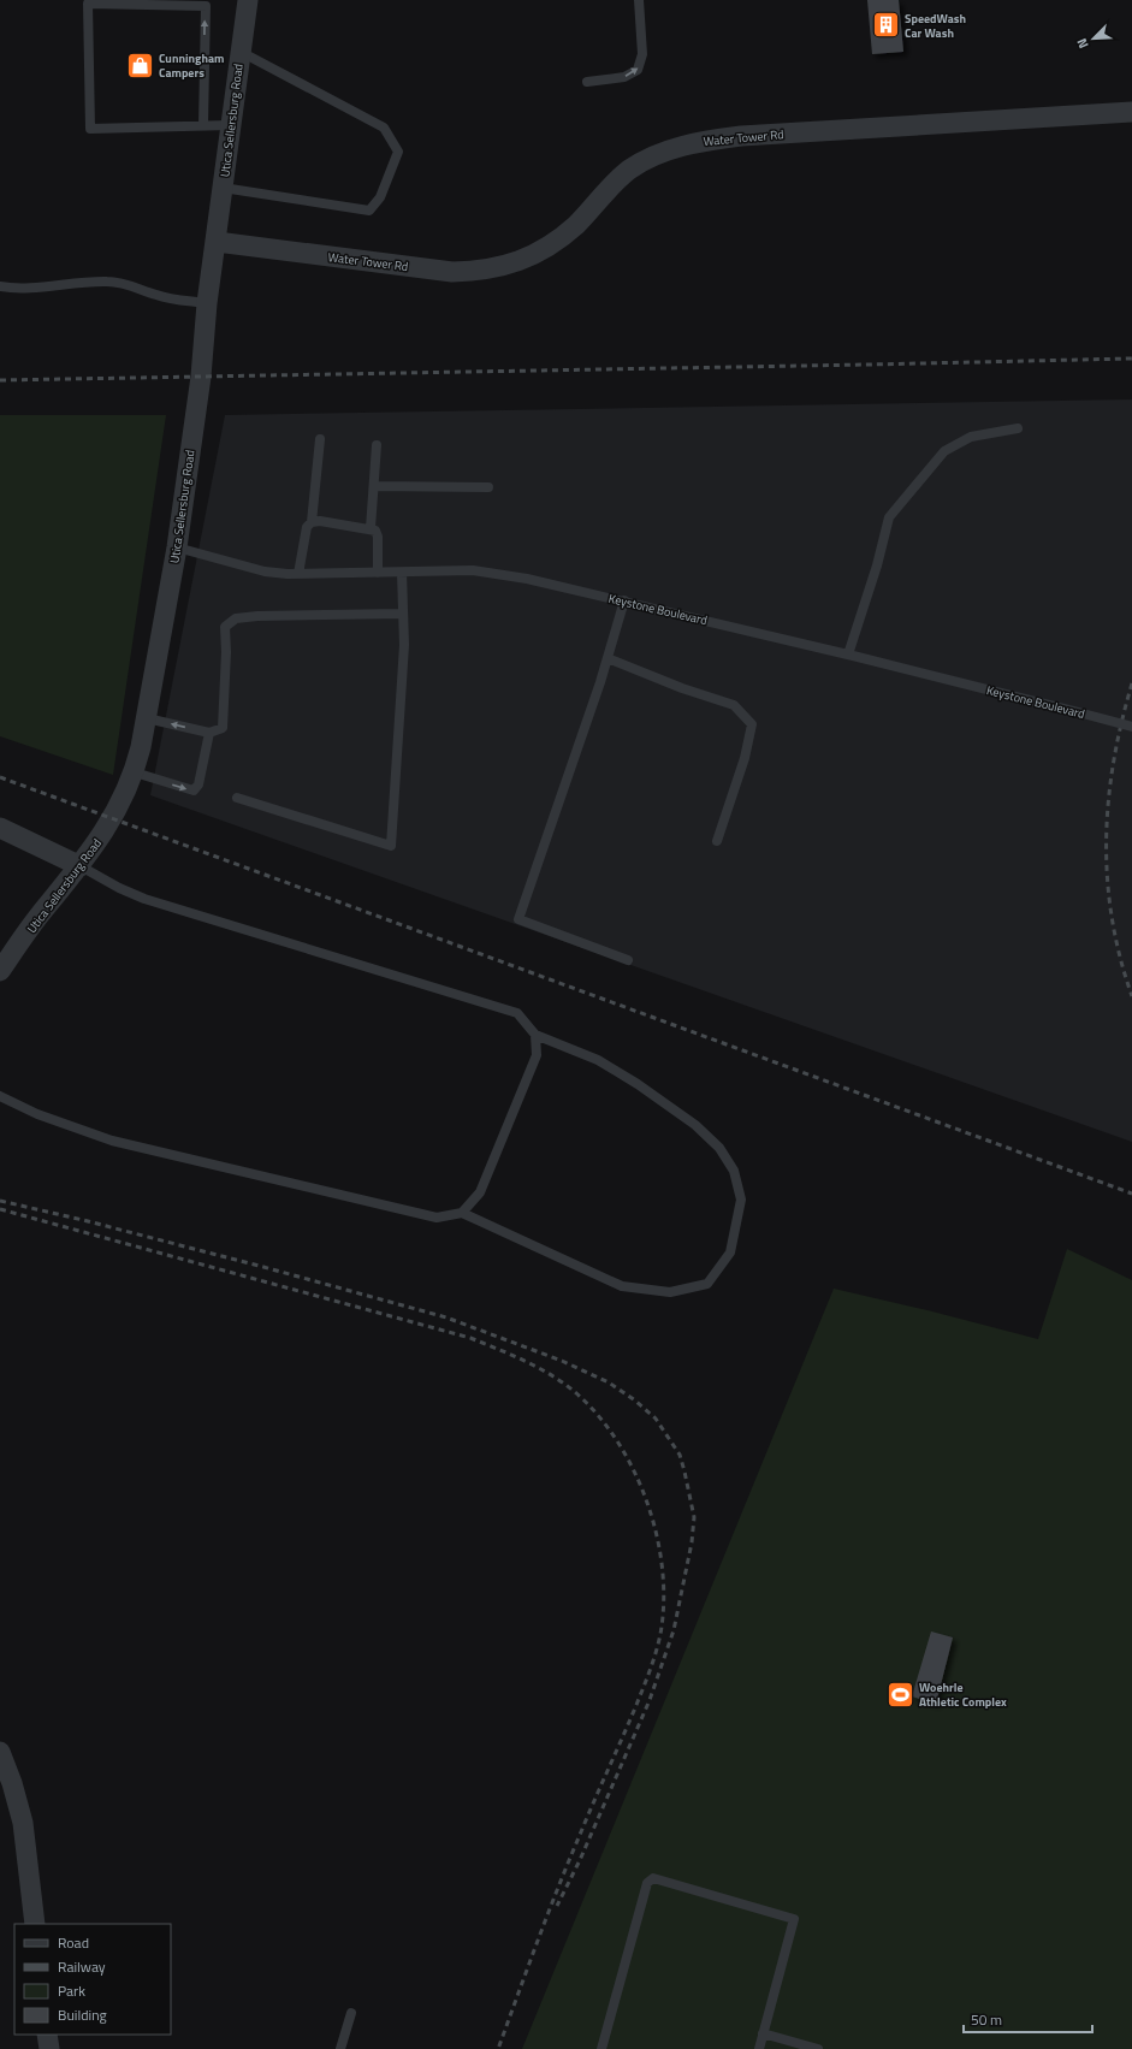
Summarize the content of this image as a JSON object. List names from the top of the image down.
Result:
{
  "streets": {
    "street": ["Utica Sellersburg Road", "Water Tower Rd"],
    "lane": ["Keystone Boulevard"]
  },
  "crossings": [
    ["Utica Sellersburg Road", "Water Tower Rd"],
    ["Utica Sellersburg Road", "Keystone Boulevard"]
  ],
  "places": {
    "building": ["SpeedWash Car Wash"],
    "shop": ["Cunningham Campers"],
    "sports": ["Woehrle Athletic Complex"]
  },
  "legend": [
    "Road",
    "Railway",
    "Park",
    "Building"
  ],
  "scale_bar": "50 m",
  "north": "bottom left"
}
